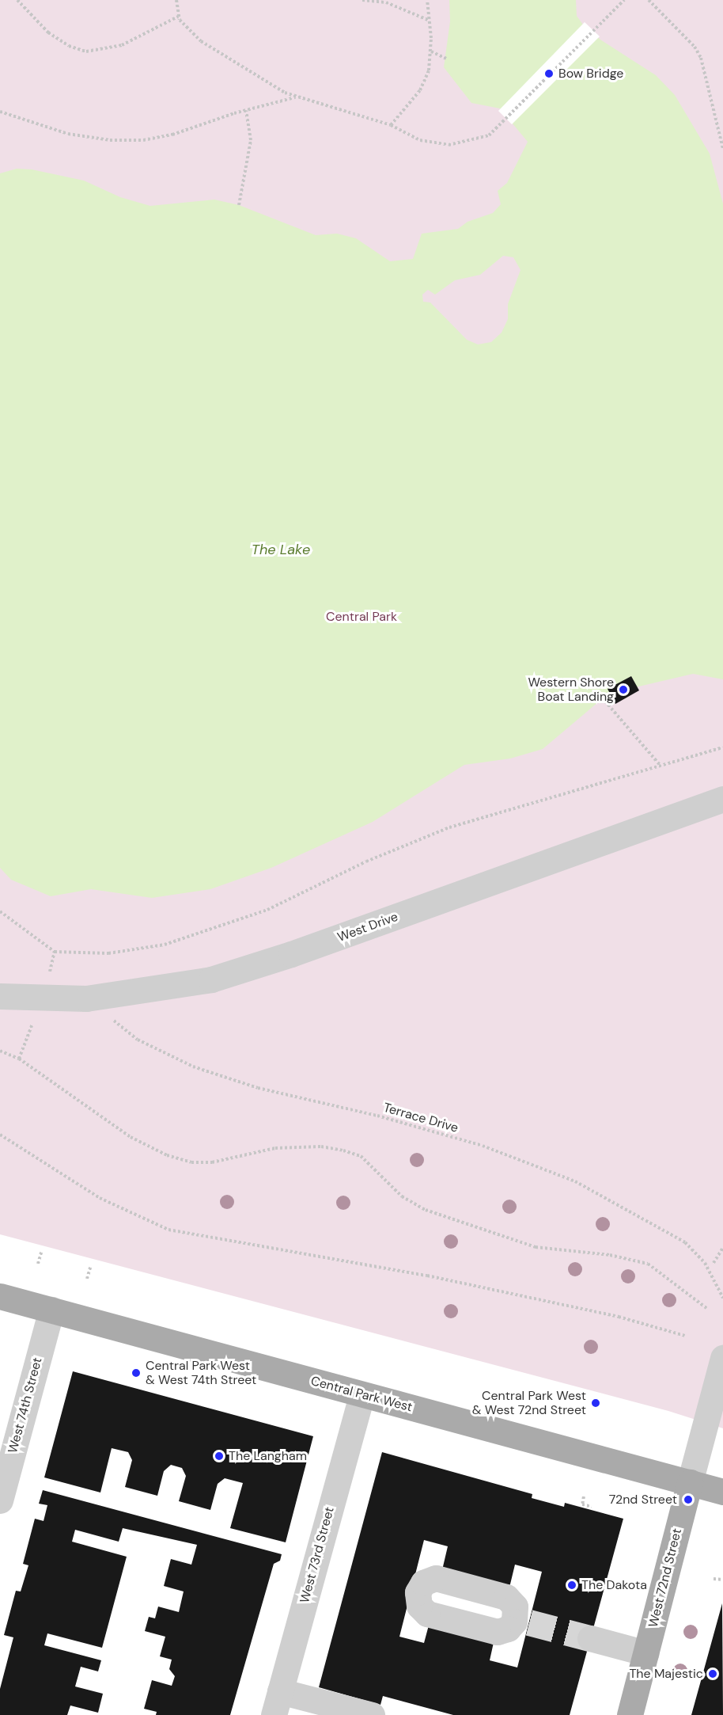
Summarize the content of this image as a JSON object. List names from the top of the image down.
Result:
{
  "streets": {
    "main road": ["Central Park West", "West 72nd Street"],
    "street": ["West Drive", "West 74th Street", "West 73rd Street"],
    "path": ["Terrace Drive"]
  },
  "crossings": [
    ["West Drive", "Terrace Drive"],
    ["Central Park West", "West 74th Street"],
    ["Central Park West", "West 73rd Street"],
    ["Central Park West", "West 72nd Street"]
  ],
  "water": ["The Lake"],
  "parks": ["Central Park"],
  "places": [
    "Bow Bridge",
    "Western Shore Boat Landing",
    "Central Park West & West 74th Street",
    "Central Park West & West 72nd Street",
    "The Langham",
    "72nd Street",
    "The Dakota",
    "The Majestic"
  ]
}
